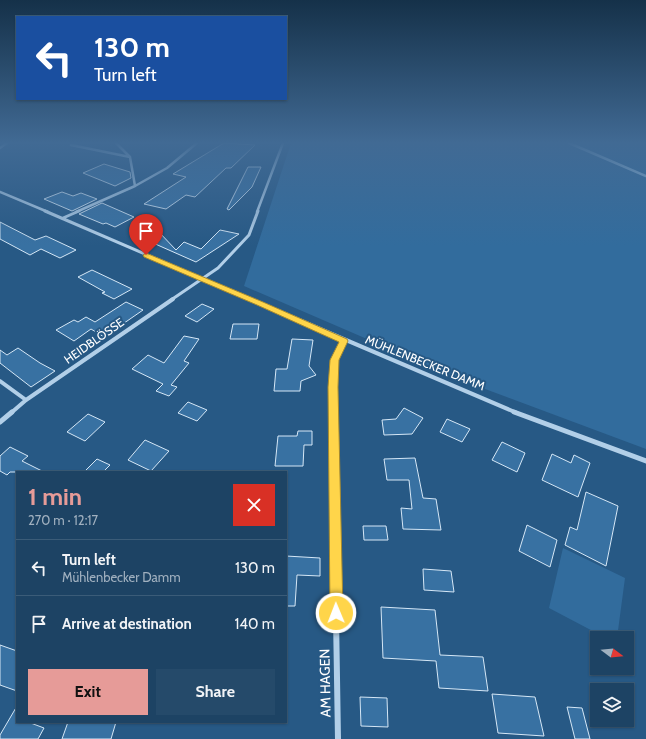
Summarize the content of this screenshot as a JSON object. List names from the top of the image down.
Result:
{
  "streets": {
    "street": ["HEIDBLÖSSE", "MÜHLENBECKER DAMM", "AM HAGEN"]
  },
  "crossings": [
    ["HEIDBLÖSSE", "MÜHLENBECKER DAMM"],
    ["MÜHLENBECKER DAMM", "AM HAGEN"]
  ],
  "north": "right",
  "page": {
    "turn": ["130 m", "Turn left"],
    "heading": ["1 min", "270 m · 12:17"],
    "list": [
      {
        "name": "Turn left",
        "note": "Mühlenbecker Damm",
        "value": "130 m"
      },
      {
        "name": "Arrive at destination",
        "value": "140 m"
      }
    ],
    "buttons": ["Exit", "Share"]
  }
}
